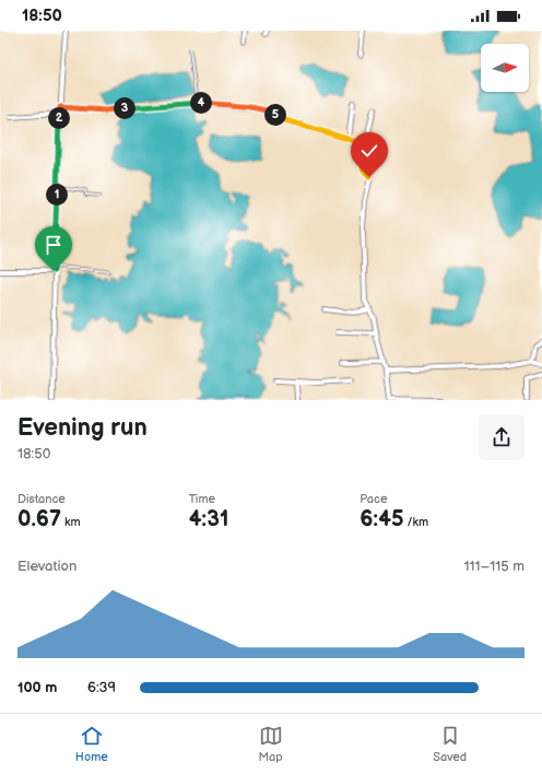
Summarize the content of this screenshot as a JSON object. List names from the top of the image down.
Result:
{
  "north": "right",
  "page": {
    "status": "18:50",
    "pins": [
      "4",
      "3",
      "5",
      "2",
      "1"
    ],
    "heading": ["Evening run", "18:50"],
    "stats": [
      ["Distance", "0.67 km"],
      ["Time", "4:31"],
      ["Pace", "6:45 /km"]
    ],
    "chart": ["Elevation", "111–115 m"],
    "list": [
      {
        "name": "100 m",
        "note": "6:39"
      }
    ],
    "tabs": ["Home", "Map", "Saved"]
  }
}
